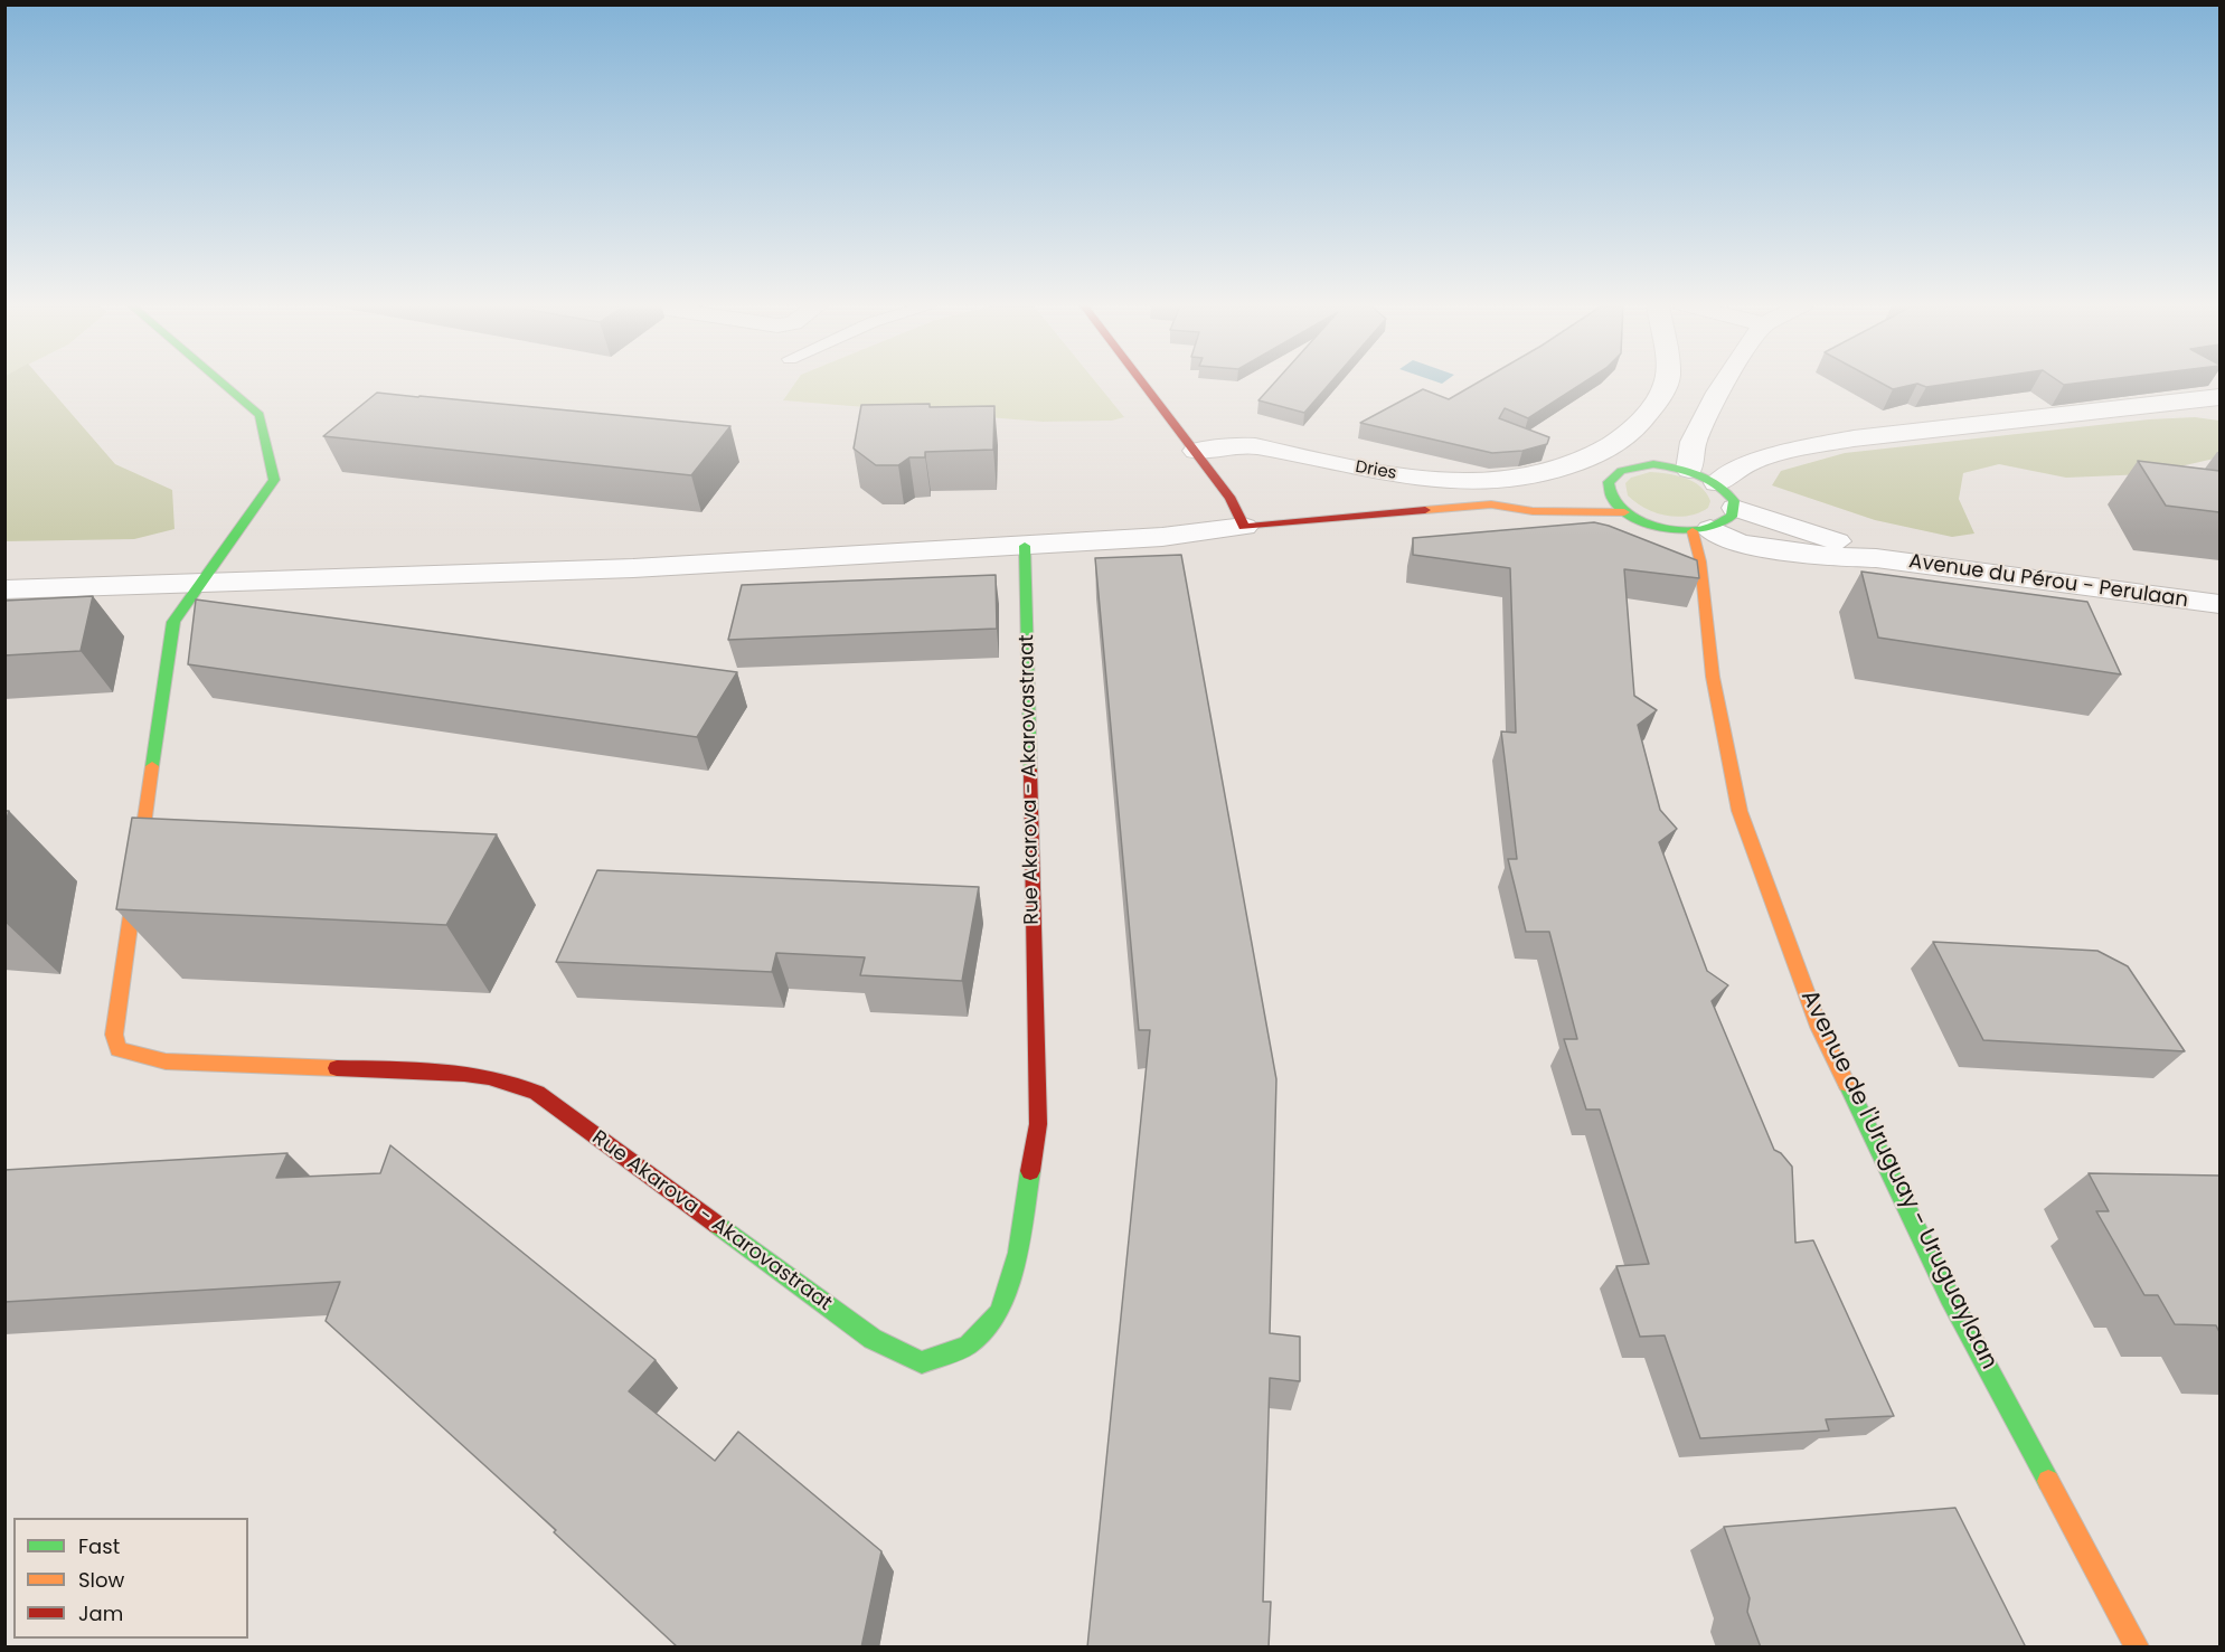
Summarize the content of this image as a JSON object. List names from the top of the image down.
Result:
{
  "streets": {
    "street": [
      "Dries",
      "Avenue du Pérou - Perulaan",
      "Rue Akarova - Akarovastraat",
      "Avenue de l'Uruguay - Uruguaylaan"
    ]
  },
  "crossings": [
    ["Avenue du Pérou - Perulaan", "Avenue de l'Uruguay - Uruguaylaan"]
  ],
  "legend": ["Fast", "Slow", "Jam"]
}
